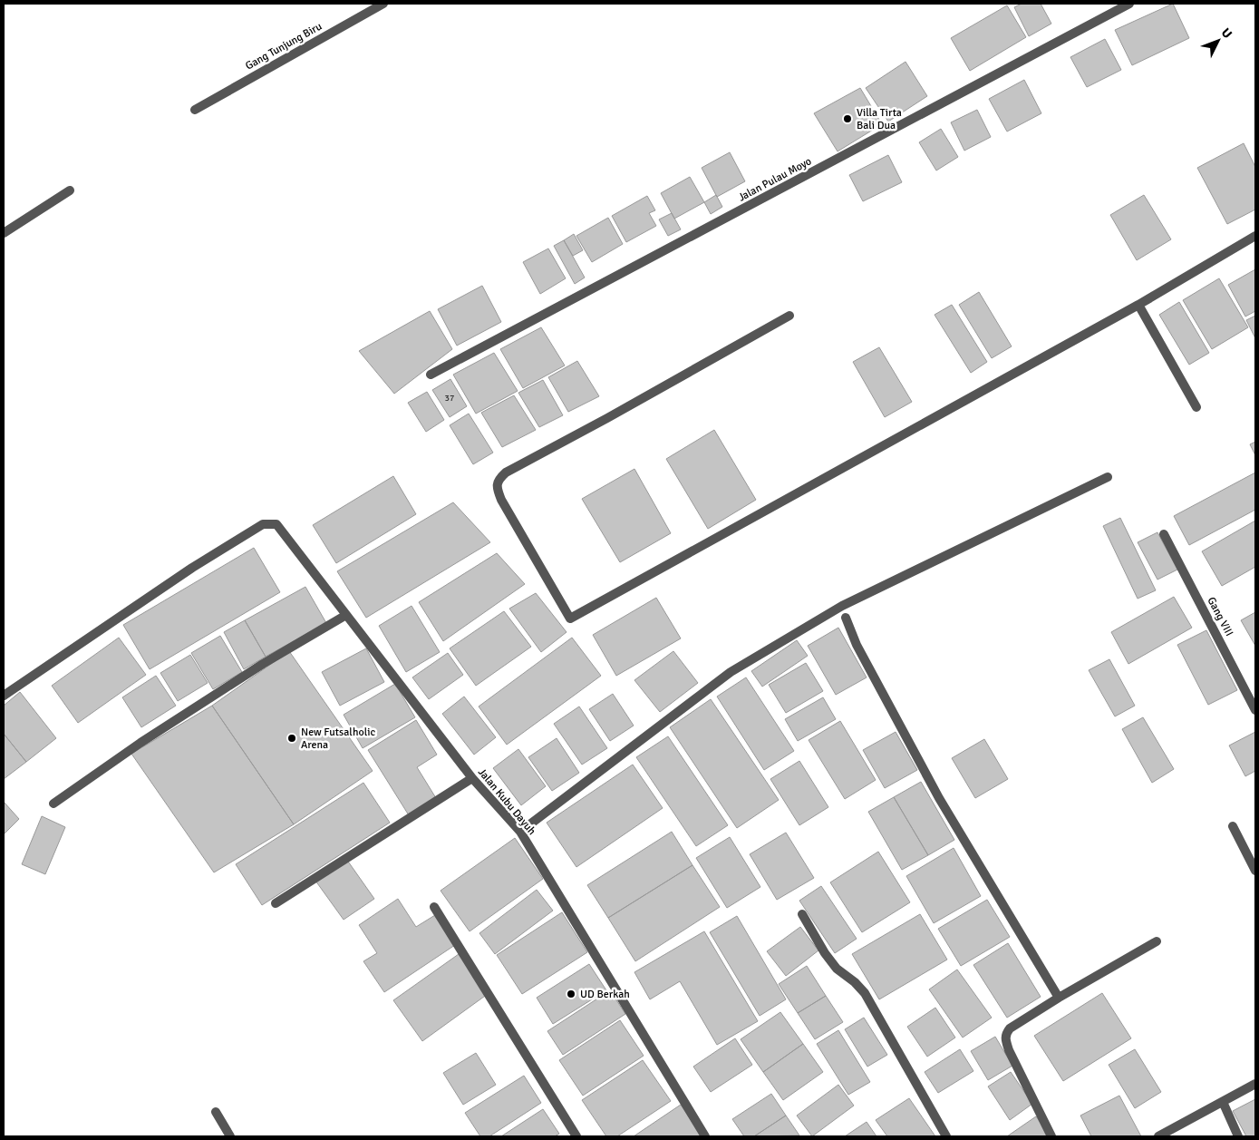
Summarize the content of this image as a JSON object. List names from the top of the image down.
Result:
{
  "streets": {
    "street": [
      "Gang Tunjung Biru",
      "Jalan Pulau Moyo",
      "Gang VIII",
      "Jalan Kubu Dayuh"
    ]
  },
  "places": ["Villa Tirta Bali Dua", "New Futsalholic Arena", "UD Berkah"],
  "house_numbers": ["37"],
  "north": "top right"
}
